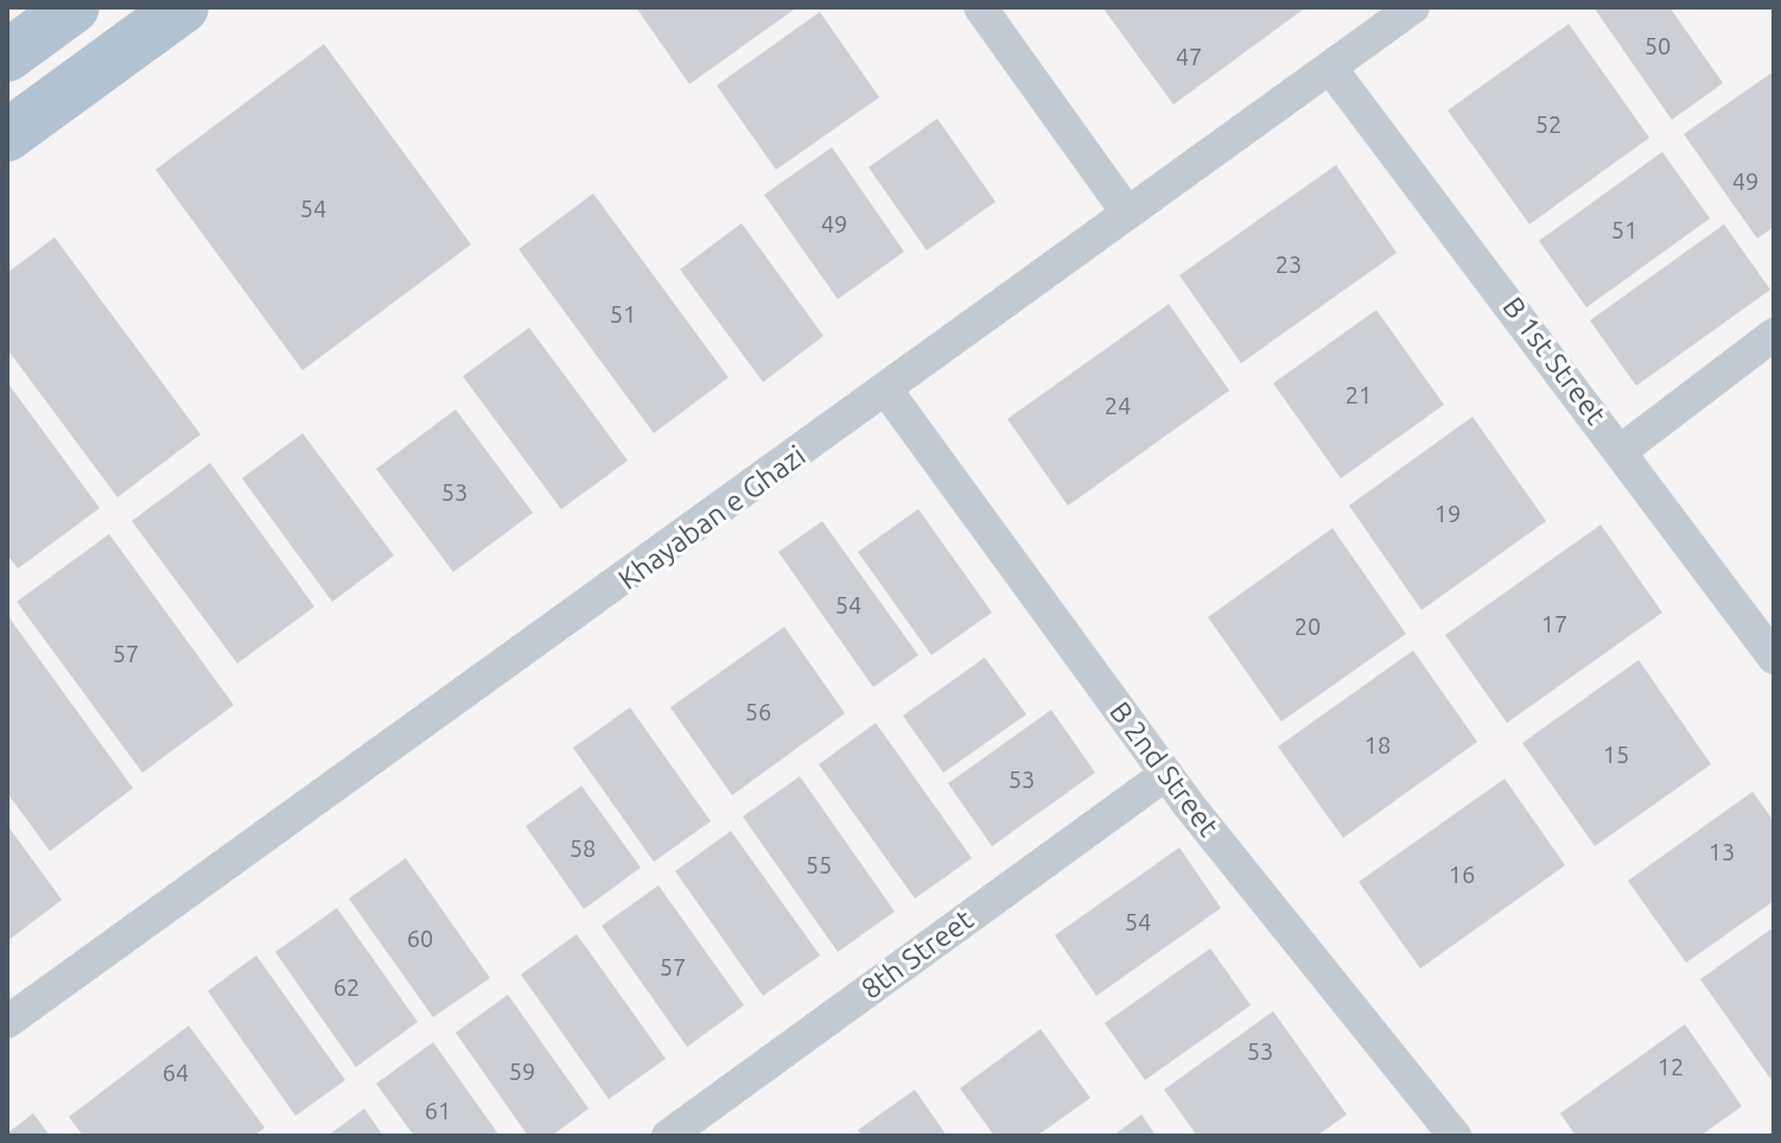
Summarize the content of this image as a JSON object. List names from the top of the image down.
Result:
{
  "streets": {
    "street": [
      "B 1st Street",
      "Khayaban e Ghazi",
      "B 2nd Street",
      "8th Street"
    ]
  },
  "crossings": [
    ["B 1st Street", "Khayaban e Ghazi"],
    ["Khayaban e Ghazi", "B 2nd Street"],
    ["B 2nd Street", "8th Street"]
  ],
  "house_numbers": [
    "50",
    "47",
    "52",
    "49",
    "54",
    "49",
    "51",
    "23",
    "51",
    "21",
    "24",
    "53",
    "19",
    "54",
    "17",
    "20",
    "57",
    "56",
    "18",
    "15",
    "53",
    "58",
    "13",
    "55",
    "16",
    "54",
    "60",
    "57",
    "62",
    "53",
    "12",
    "59",
    "64",
    "61"
  ]
}
